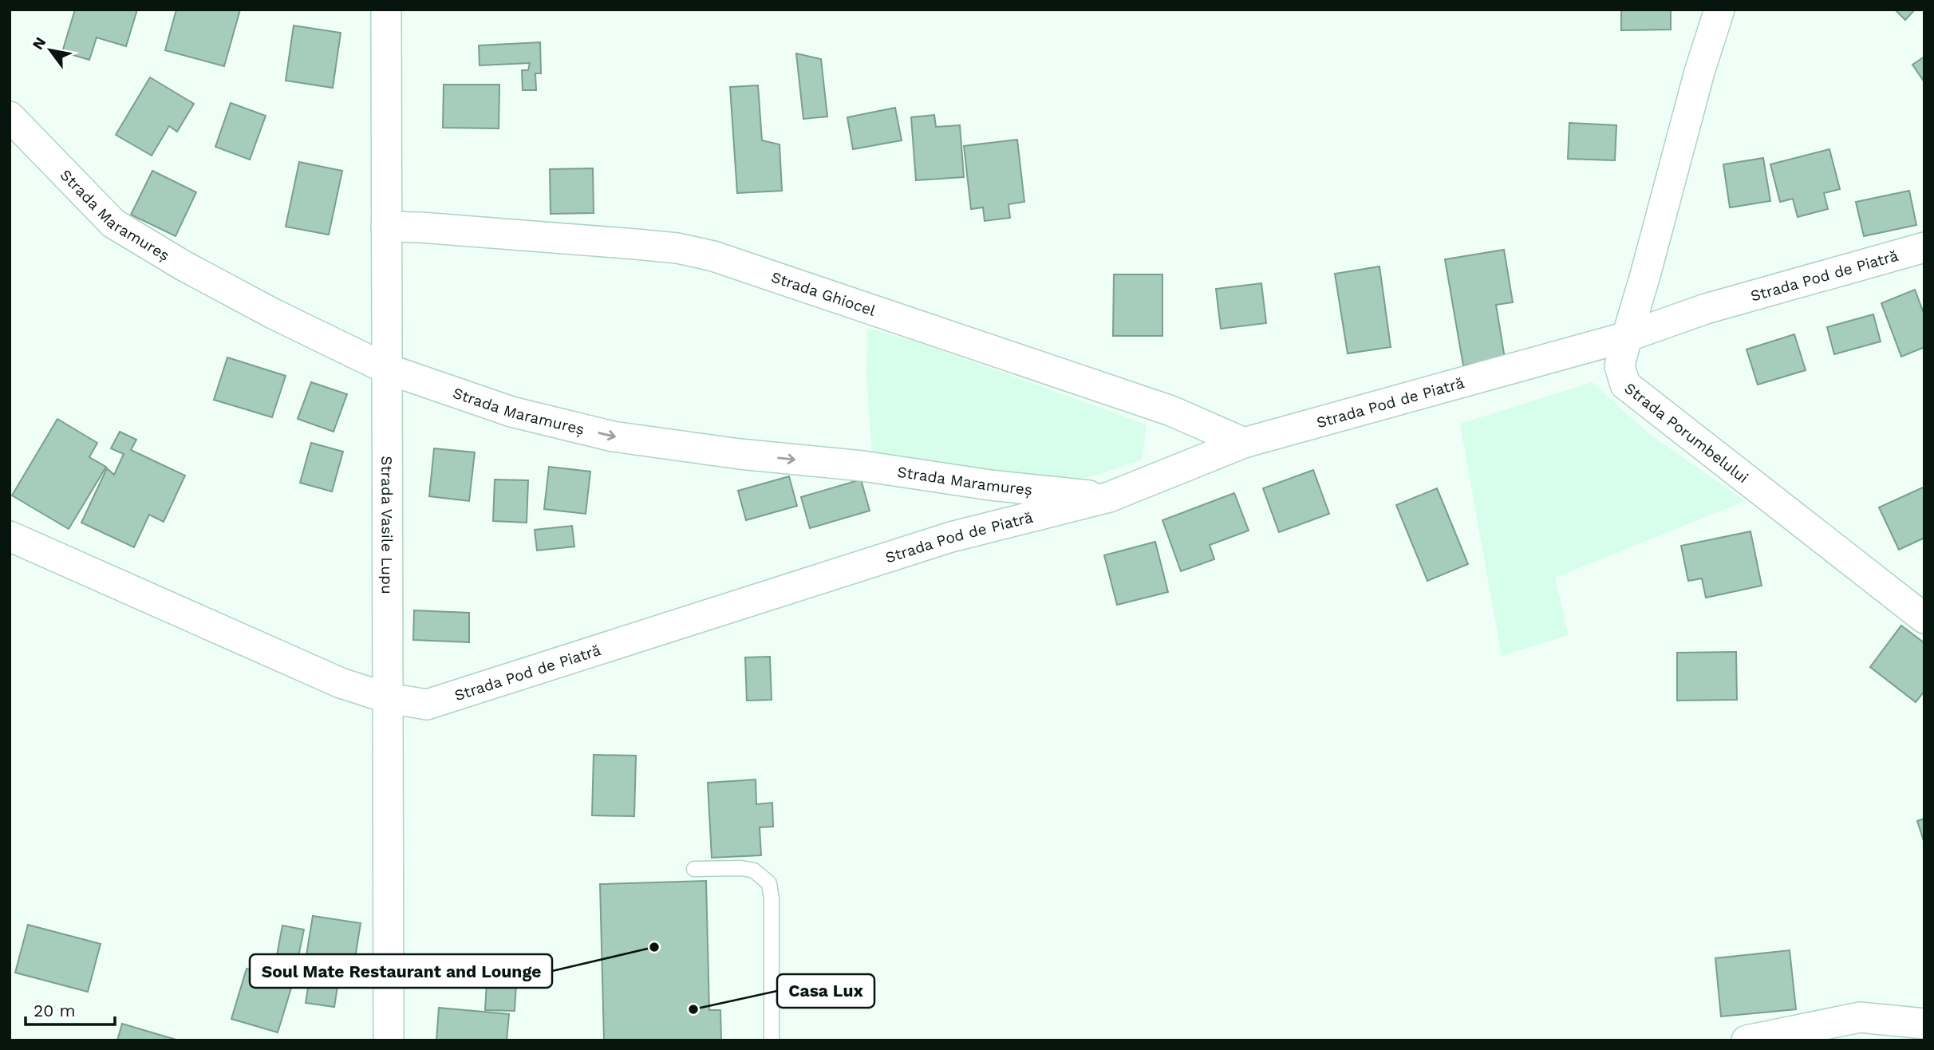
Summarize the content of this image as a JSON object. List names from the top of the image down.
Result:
{
  "streets": {
    "street": [
      "Strada Maramureș",
      "Strada Pod de Piatră",
      "Strada Ghiocel",
      "Strada Porumbelului",
      "Strada Vasile Lupu"
    ]
  },
  "crossings": [
    ["Strada Maramureș", "Strada Pod de Piatră"],
    ["Strada Maramureș", "Strada Vasile Lupu"],
    ["Strada Pod de Piatră", "Strada Ghiocel"],
    ["Strada Pod de Piatră", "Strada Porumbelului"],
    ["Strada Pod de Piatră", "Strada Vasile Lupu"],
    ["Strada Ghiocel", "Strada Vasile Lupu"]
  ],
  "one_way": ["Strada Maramureș"],
  "places": ["Soul Mate Restaurant and Lounge", "Casa Lux"],
  "scale_bar": "20 m",
  "north": "top left"
}
